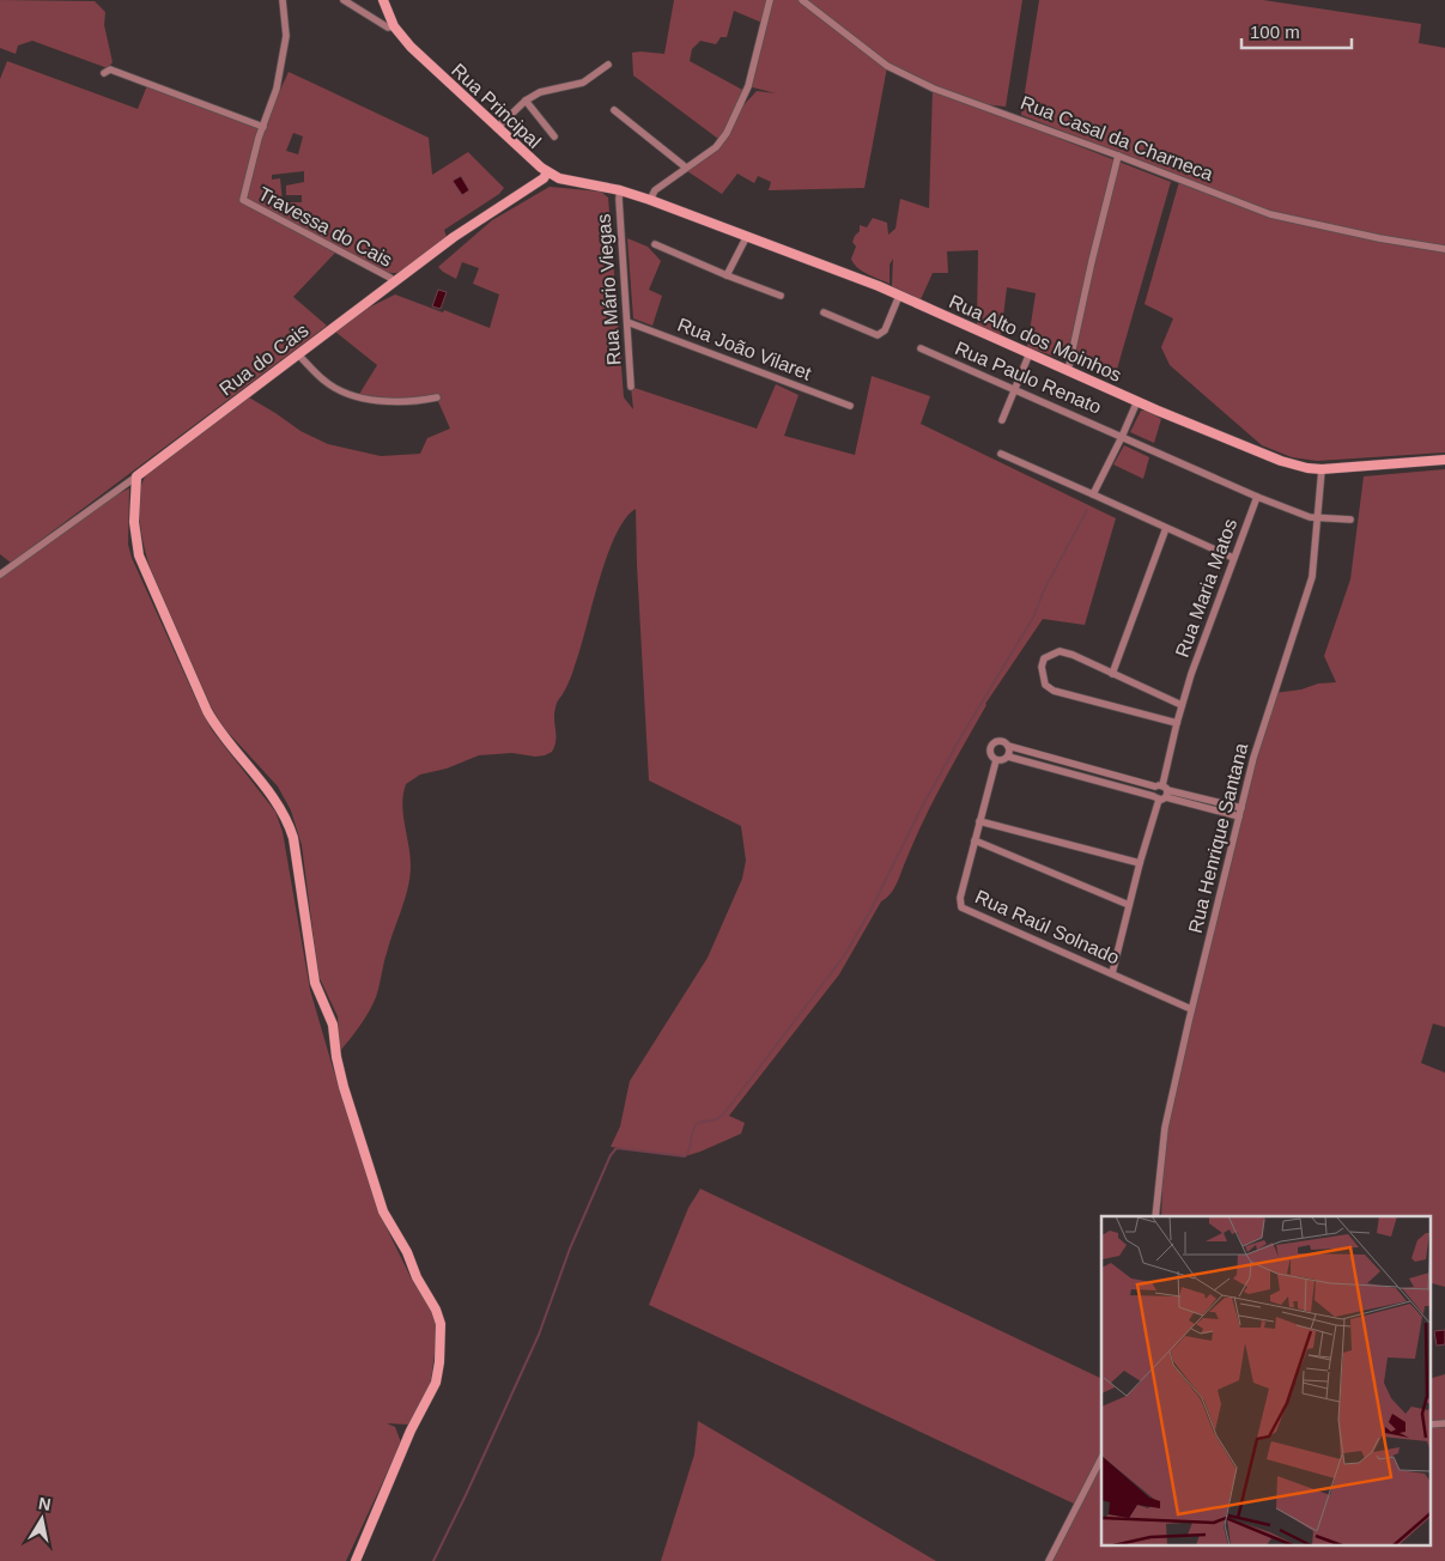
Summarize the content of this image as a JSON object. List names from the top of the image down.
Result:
{
  "streets": {
    "street": [
      "Rua Principal",
      "Rua Casal da Charneca",
      "Travessa do Cais",
      "Rua Mário Viegas",
      "Rua Alto dos Moinhos",
      "Rua João Vilaret",
      "Rua do Cais",
      "Rua Paulo Renato",
      "Rua Maria Matos",
      "Rua Henrique Santana",
      "Rua Raúl Solnado"
    ]
  },
  "crossings": [
    ["Rua Principal", "Rua Mário Viegas"],
    ["Rua Principal", "Rua Alto dos Moinhos"],
    ["Rua Principal", "Rua do Cais"],
    ["Travessa do Cais", "Rua do Cais"],
    ["Rua Mário Viegas", "Rua Alto dos Moinhos"],
    ["Rua Mário Viegas", "Rua João Vilaret"],
    ["Rua Alto dos Moinhos", "Rua Henrique Santana"],
    ["Rua Paulo Renato", "Rua Maria Matos"],
    ["Rua Maria Matos", "Rua Raúl Solnado"],
    ["Rua Henrique Santana", "Rua Raúl Solnado"]
  ],
  "scale_bar": "100 m",
  "north": "top"
}
